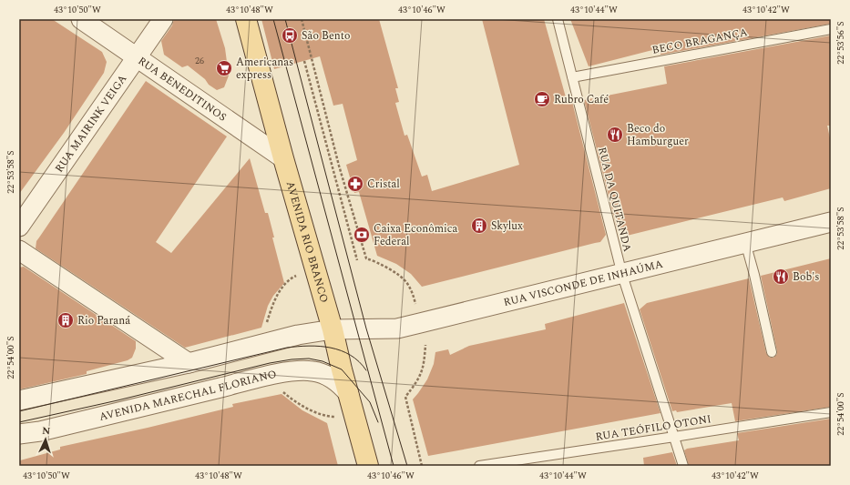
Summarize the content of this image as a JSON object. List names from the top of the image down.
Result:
{
  "streets": {
    "main road": ["AVENIDA RIO BRANCO"],
    "street": [
      "RUA BENEDITINOS",
      "RUA MAIRINK VEIGA",
      "RUA VISCONDE DE INHAÚMA",
      "AVENIDA MARECHAL FLORIANO"
    ],
    "lane": ["BECO BRAGANÇA", "RUA DA QUITANDA", "RUA TEÓFILO OTONI"]
  },
  "crossings": [
    ["BECO BRAGANÇA", "RUA DA QUITANDA"],
    ["RUA BENEDITINOS", "RUA MAIRINK VEIGA"],
    ["RUA BENEDITINOS", "AVENIDA RIO BRANCO"],
    ["RUA DA QUITANDA", "RUA VISCONDE DE INHAÚMA"],
    ["RUA DA QUITANDA", "RUA TEÓFILO OTONI"],
    ["AVENIDA RIO BRANCO", "RUA VISCONDE DE INHAÚMA"],
    ["AVENIDA RIO BRANCO", "AVENIDA MARECHAL FLORIANO"]
  ],
  "places": {
    "bus stop": ["São Bento"],
    "supermarket": ["Americanas express"],
    "cafe": ["Rubro Café"],
    "restaurant": ["Beco do Hamburguer", "Bob's"],
    "pharmacy": ["Cristal"],
    "building": ["Skylux", "Rio Paraná"],
    "bank": ["Caixa Econômica Federal"]
  },
  "house_numbers": ["26"],
  "north": "top",
  "coordinates": [
    "43°10'50\"W",
    "43°10'48\"W",
    "43°10'46\"W",
    "43°10'44\"W",
    "43°10'42\"W",
    "22°53'56\"S",
    "22°53'58\"S",
    "22°54'00\"S"
  ]
}
